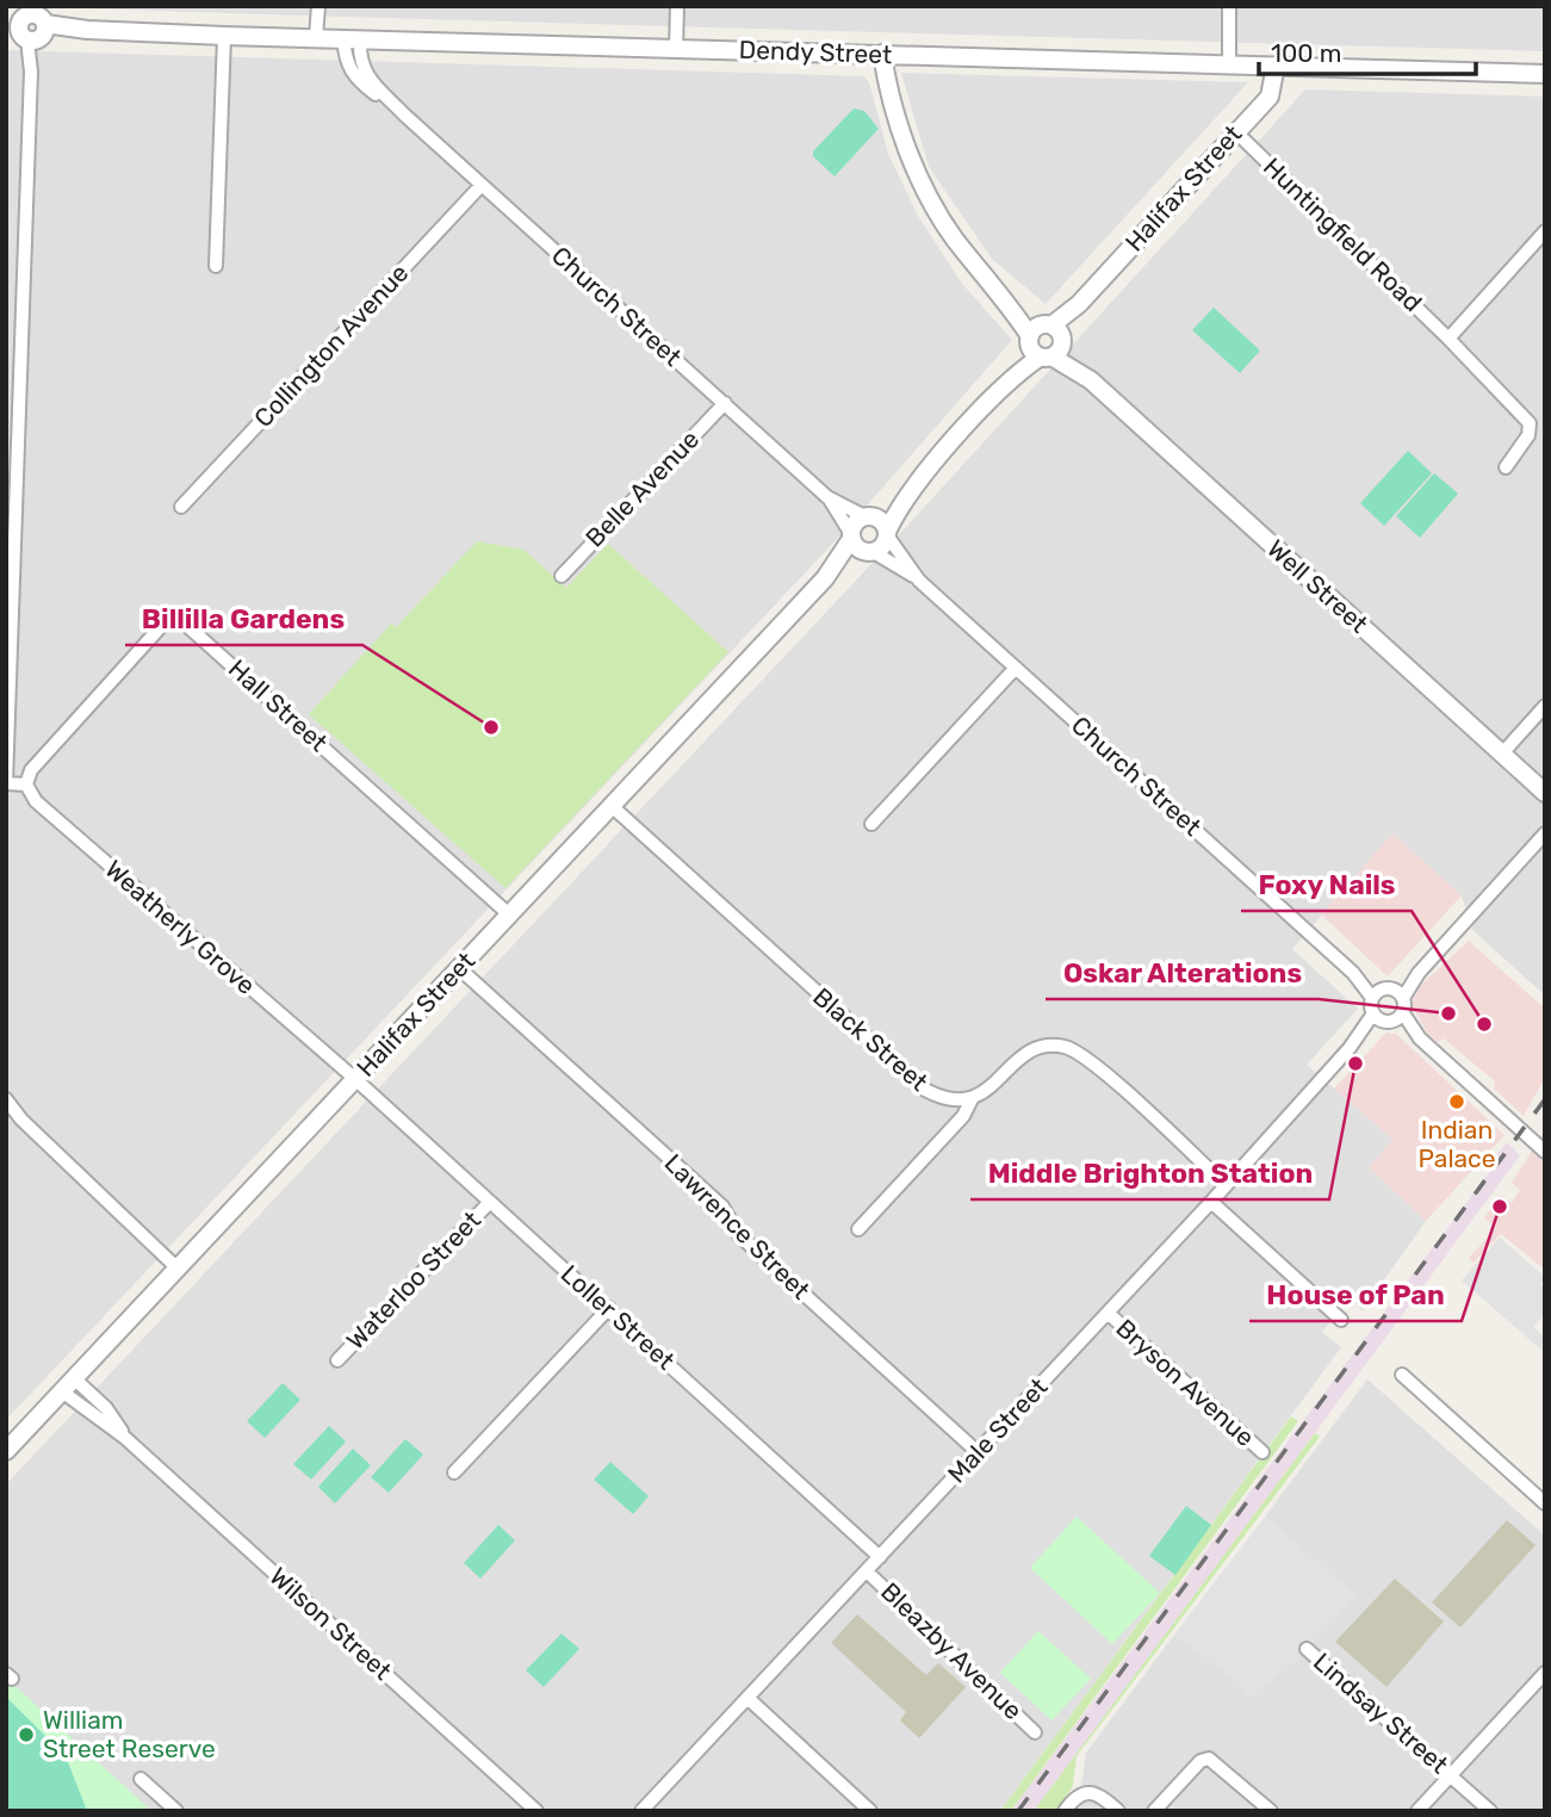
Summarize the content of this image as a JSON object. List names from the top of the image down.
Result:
{
  "streets": {
    "street": [
      "Dendy Street",
      "Halifax Street",
      "Huntingfield Road",
      "Church Street",
      "Collington Avenue",
      "Belle Avenue",
      "Well Street",
      "Hall Street",
      "Weatherly Grove",
      "Black Street",
      "Lawrence Street",
      "Waterloo Street",
      "Loller Street",
      "Bryson Avenue",
      "Male Street",
      "Wilson Street",
      "Bleazby Avenue",
      "Lindsay Street"
    ]
  },
  "crossings": [
    ["Dendy Street", "Halifax Street"],
    ["Dendy Street", "Church Street"],
    ["Dendy Street", "Well Street"],
    ["Halifax Street", "Huntingfield Road"],
    ["Halifax Street", "Church Street"],
    ["Halifax Street", "Well Street"],
    ["Halifax Street", "Hall Street"],
    ["Halifax Street", "Weatherly Grove"],
    ["Halifax Street", "Black Street"],
    ["Halifax Street", "Lawrence Street"],
    ["Halifax Street", "Loller Street"],
    ["Halifax Street", "Wilson Street"],
    ["Church Street", "Collington Avenue"],
    ["Church Street", "Belle Avenue"],
    ["Hall Street", "Weatherly Grove"],
    ["Weatherly Grove", "Loller Street"],
    ["Lawrence Street", "Male Street"],
    ["Waterloo Street", "Loller Street"],
    ["Loller Street", "Male Street"],
    ["Bryson Avenue", "Male Street"],
    ["Male Street", "Bleazby Avenue"]
  ],
  "places": [
    "Billilla Gardens",
    "Oskar Alterations",
    "Foxy Nails",
    "Middle Brighton Station",
    "Indian Palace",
    "House of Pan",
    "William Street Reserve"
  ],
  "scale_bar": "100 m"
}
